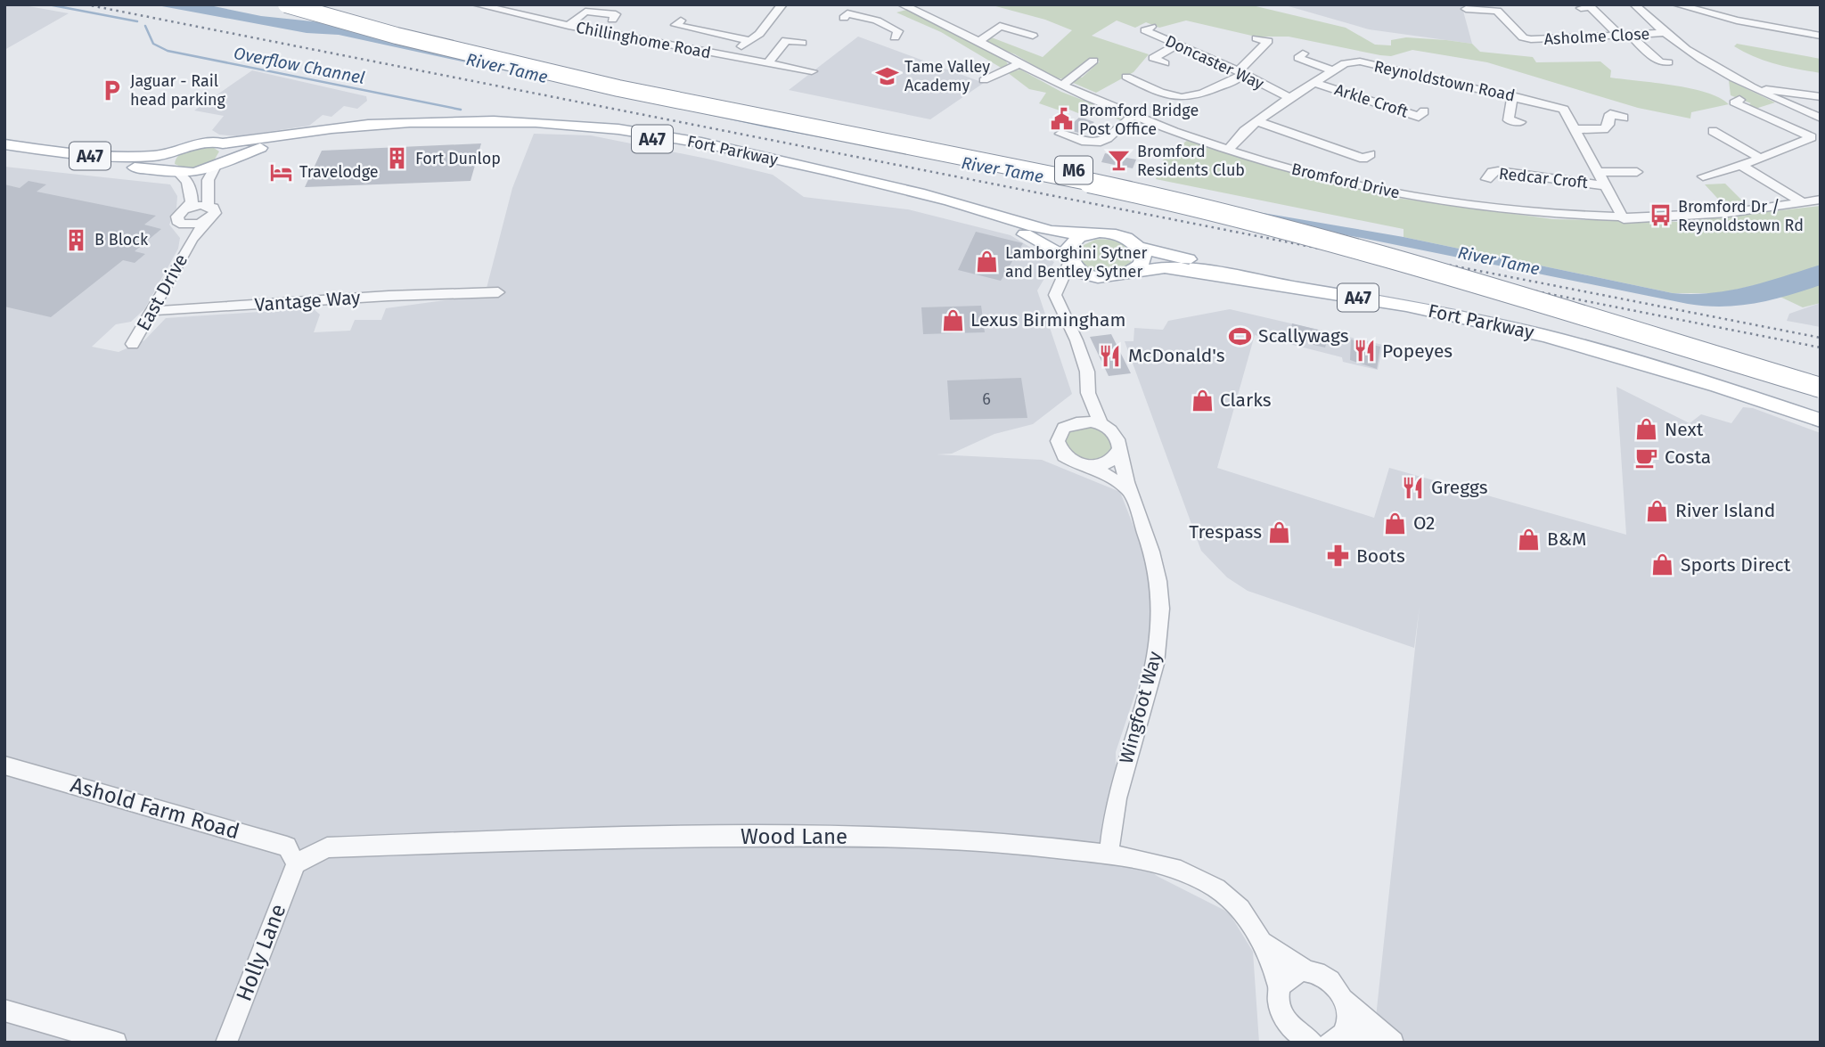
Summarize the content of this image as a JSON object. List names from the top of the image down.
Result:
{
  "streets": {
    "highway": ["M6"],
    "main road": ["A47", "Fort Parkway"],
    "street": [
      "Asholme Close",
      "Chillinghome Road",
      "Doncaster Way",
      "Reynoldstown Road",
      "Arkle Croft",
      "Redcar Croft",
      "Bromford Drive",
      "East Drive",
      "Vantage Way",
      "Wingfoot Way",
      "Ashold Farm Road",
      "Wood Lane",
      "Holly Lane"
    ]
  },
  "crossings": [
    ["Doncaster Way", "Reynoldstown Road"],
    ["Reynoldstown Road", "Arkle Croft"],
    ["Reynoldstown Road", "Redcar Croft"],
    ["Reynoldstown Road", "Bromford Drive"],
    ["East Drive", "Vantage Way"],
    ["Wingfoot Way", "Wood Lane"],
    ["Ashold Farm Road", "Wood Lane"],
    ["Ashold Farm Road", "Holly Lane"],
    ["Wood Lane", "Holly Lane"]
  ],
  "water": ["Overflow Channel", "River Tame"],
  "places": {
    "school or university": ["Tame Valley Academy"],
    "parking": ["Jaguar - Rail head parking"],
    "public building": ["Bromford Bridge Post Office"],
    "building": ["Fort Dunlop", "B Block"],
    "bar": ["Bromford Residents Club"],
    "hotel": ["Travelodge"],
    "bus stop": ["Bromford Dr / Reynoldstown Rd"],
    "shop": [
      "Lamborghini Sytner and Bentley Sytner",
      "Lexus Birmingham",
      "Clarks",
      "Next",
      "River Island",
      "O2",
      "Trespass",
      "B&M",
      "Sports Direct"
    ],
    "sports": ["Scallywags"],
    "restaurant": ["Popeyes", "McDonald's", "Greggs"],
    "cafe": ["Costa"],
    "pharmacy": ["Boots"]
  },
  "house_numbers": ["6"]
}
